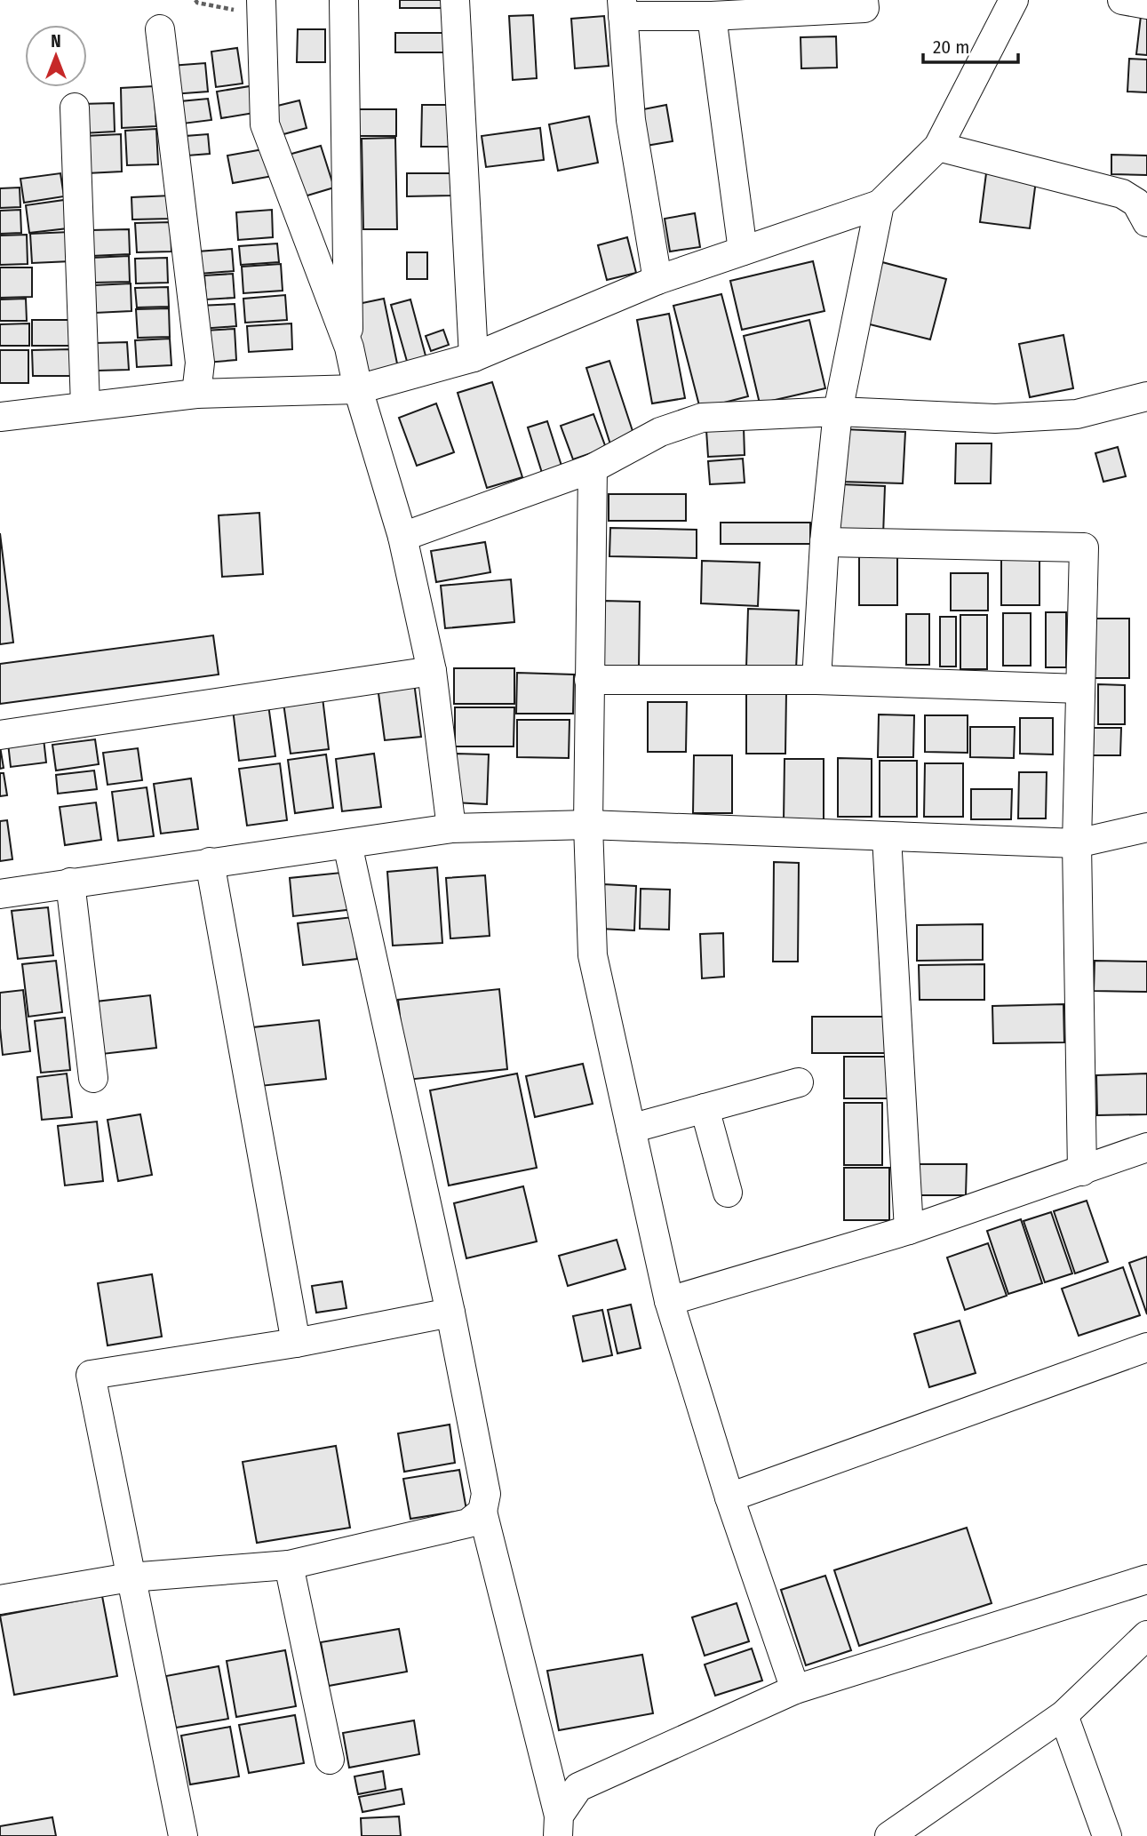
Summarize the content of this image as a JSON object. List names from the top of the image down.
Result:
{
  "scale_bar": "20 m",
  "north": "top"
}
